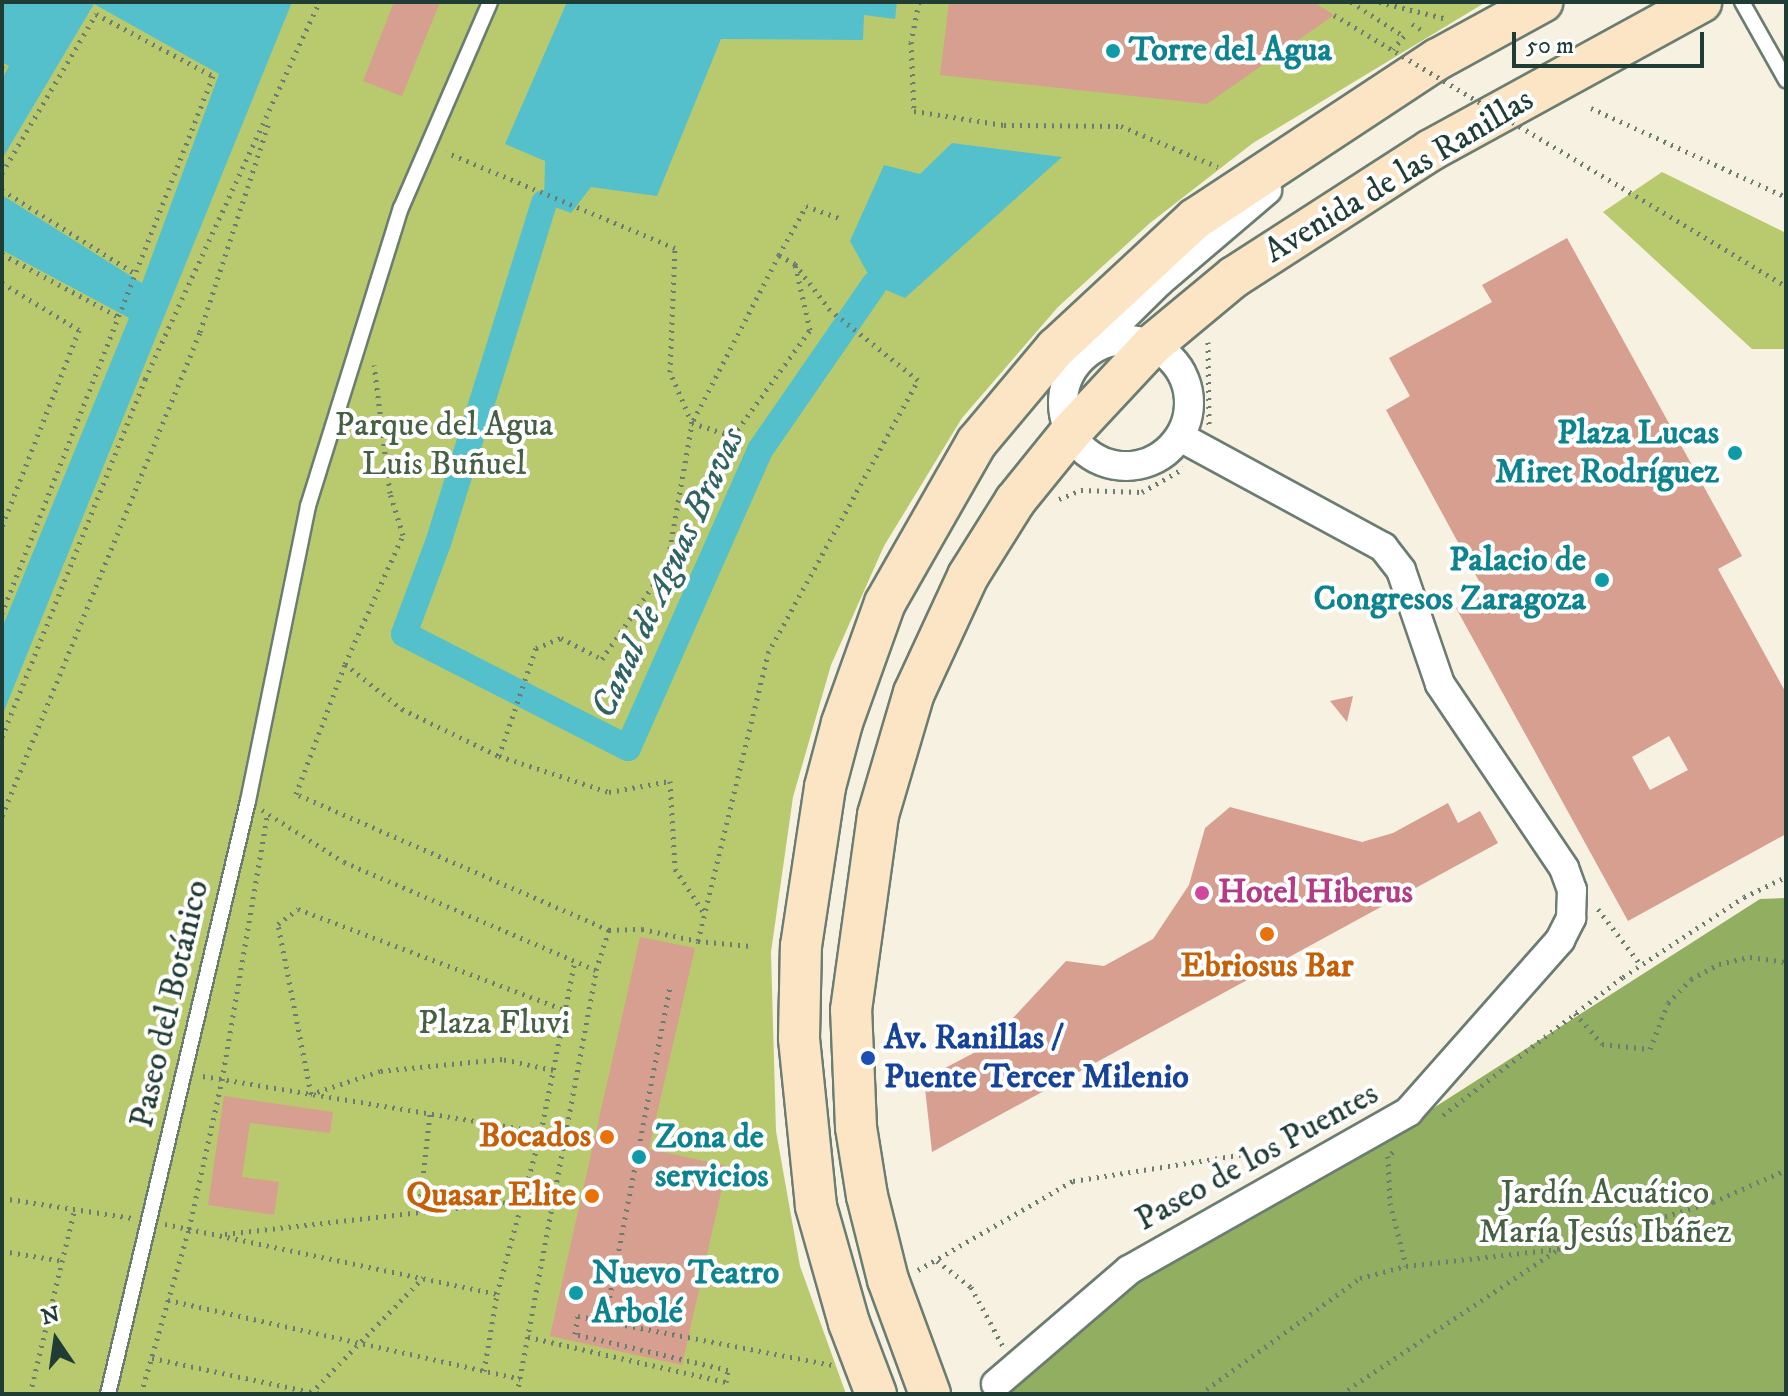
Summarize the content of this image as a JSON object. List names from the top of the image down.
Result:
{
  "streets": {
    "main road": ["Avenida de las Ranillas"],
    "street": ["Paseo de los Puentes"],
    "lane": ["Paseo del Botánico"]
  },
  "crossings": [
    ["Avenida de las Ranillas", "Paseo de los Puentes"]
  ],
  "water": ["Canal de Aguas Bravas"],
  "parks": ["Parque del Agua Luis Buñuel", "Plaza Fluvi", "Jardín Acuático María Jesús Ibáñez"],
  "places": [
    "Torre del Agua",
    "Plaza Lucas Miret Rodríguez",
    "Palacio de Congresos Zaragoza",
    "Hotel Hiberus",
    "Ebriosus Bar",
    "Av. Ranillas / Puente Tercer Milenio",
    "Bocados",
    "Zona de servicios",
    "Quasar Elite",
    "Nuevo Teatro Arbolé"
  ],
  "scale_bar": "50 m",
  "north": "top"
}
